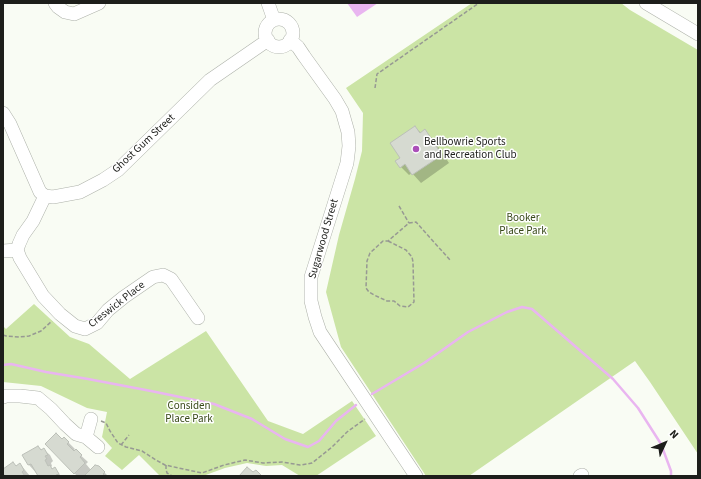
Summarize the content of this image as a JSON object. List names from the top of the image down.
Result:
{
  "streets": {
    "street": ["Ghost Gum Street", "Sugarwood Street", "Creswick Place"]
  },
  "crossings": [
    ["Ghost Gum Street", "Sugarwood Street"]
  ],
  "parks": ["Booker Place Park", "Considen Place Park"],
  "places": ["Bellbowrie Sports and Recreation Club"],
  "north": "top right"
}
